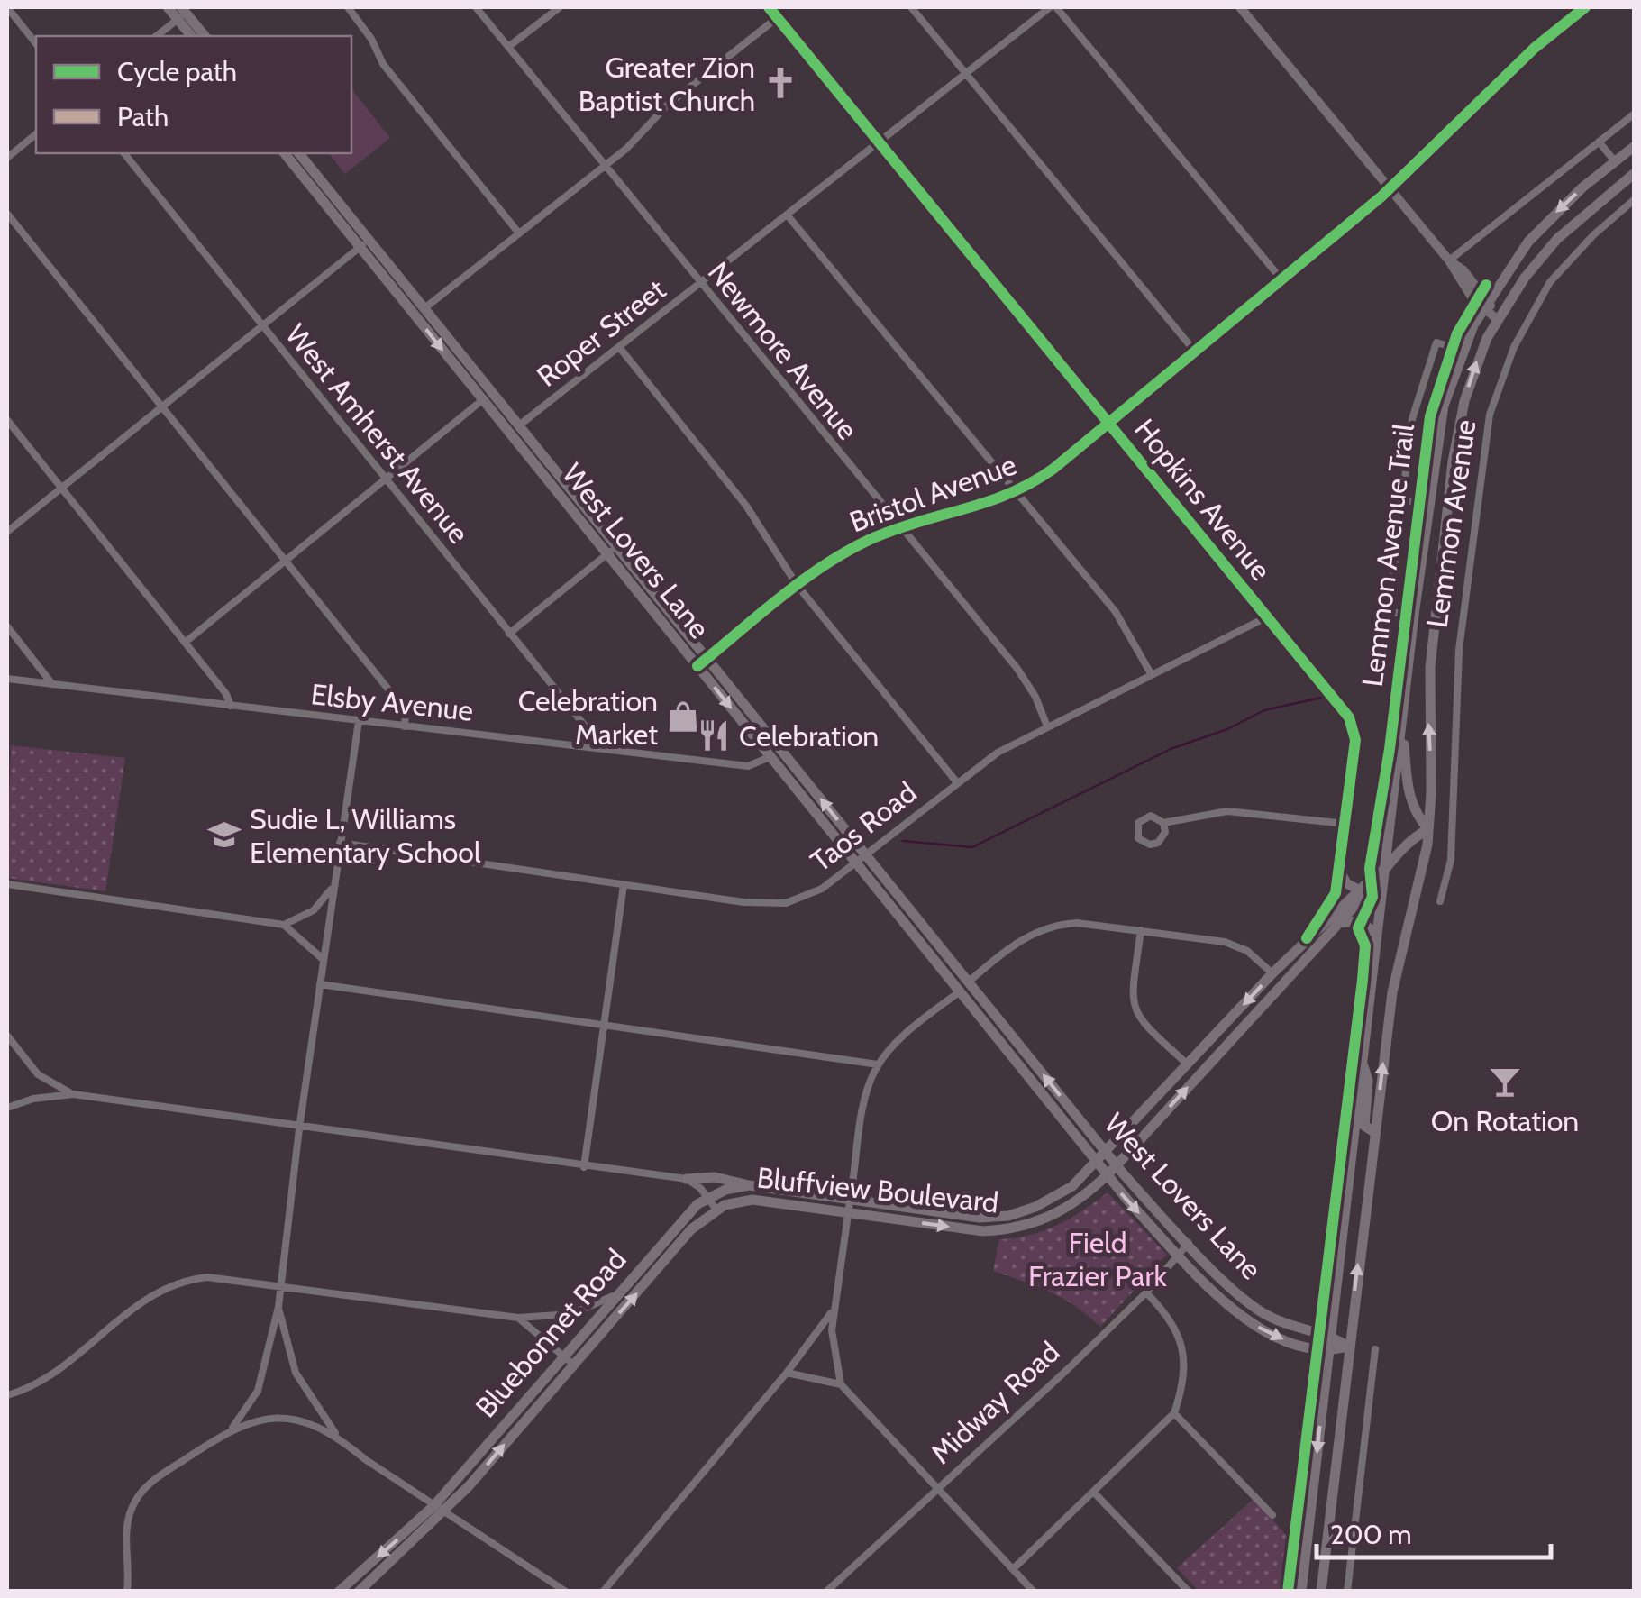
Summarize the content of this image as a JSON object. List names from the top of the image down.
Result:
{
  "streets": {
    "main road": [
      "Lemmon Avenue",
      "West Lovers Lane",
      "Bluffview Boulevard",
      "Bluebonnet Road"
    ],
    "street": [
      "Roper Street",
      "Newmore Avenue",
      "West Amherst Avenue",
      "Bristol Avenue",
      "Hopkins Avenue",
      "Elsby Avenue",
      "Taos Road",
      "Midway Road"
    ],
    "cycle path": ["Lemmon Avenue Trail"]
  },
  "crossings": [
    ["Roper Street", "Newmore Avenue"],
    ["Roper Street", "Hopkins Avenue"],
    ["Roper Street", "West Lovers Lane"],
    ["Newmore Avenue", "Bristol Avenue"],
    ["Newmore Avenue", "Taos Road"],
    ["West Amherst Avenue", "Elsby Avenue"],
    ["Bristol Avenue", "Hopkins Avenue"],
    ["Bristol Avenue", "West Lovers Lane"],
    ["Hopkins Avenue", "Taos Road"],
    ["Hopkins Avenue", "Bluffview Boulevard"],
    ["Lemmon Avenue", "West Lovers Lane"],
    ["Lemmon Avenue", "Bluffview Boulevard"],
    ["West Lovers Lane", "Elsby Avenue"],
    ["West Lovers Lane", "Taos Road"],
    ["West Lovers Lane", "Bluffview Boulevard"],
    ["West Lovers Lane", "Midway Road"],
    ["Bluffview Boulevard", "Bluebonnet Road"]
  ],
  "parks": ["Field Frazier Park"],
  "places": {
    "church": ["Greater Zion Baptist Church"],
    "shop": ["Celebration Market"],
    "restaurant": ["Celebration"],
    "school or university": ["Sudie L, Williams Elementary School"],
    "bar": ["On Rotation"]
  },
  "legend": ["Cycle path", "Path"],
  "scale_bar": "200 m"
}
